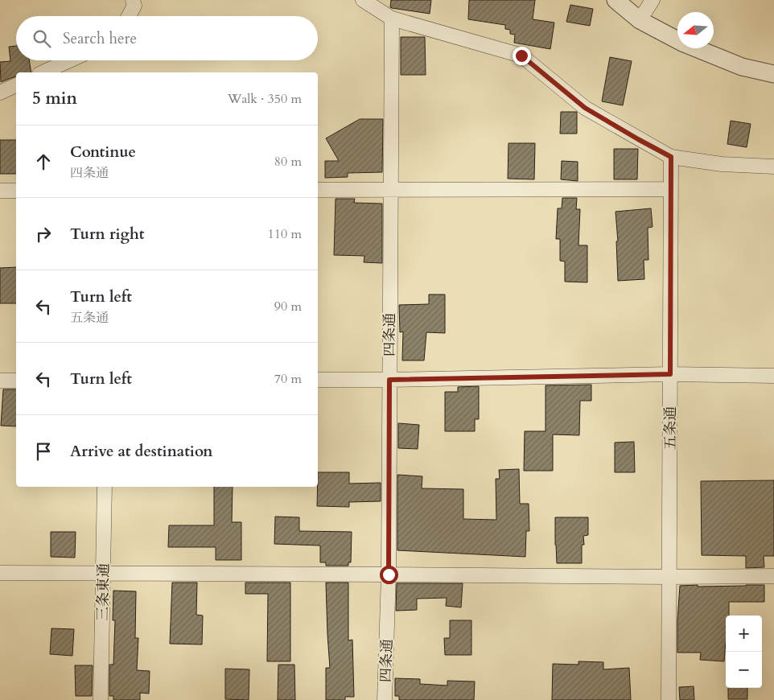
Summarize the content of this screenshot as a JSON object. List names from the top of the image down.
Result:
{
  "streets": {
    "street": ["四条通", "五条通", "三条東通"]
  },
  "north": "left",
  "page": {
    "search": "Search here",
    "heading": ["5 min", "Walk · 350 m"],
    "list": [
      ["Continue", "四条通", "80 m"],
      ["Turn right", "110 m"],
      ["Turn left", "五条通", "90 m"],
      ["Turn left", "70 m"],
      "Arrive at destination"
    ],
    "map_buttons": ["+", "−"]
  }
}
